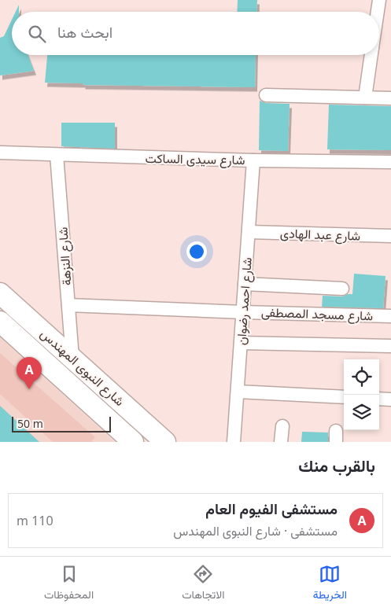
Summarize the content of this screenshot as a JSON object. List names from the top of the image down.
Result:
{
  "streets": {
    "main road": ["شارع النبوى المهندس"],
    "street": [
      "شارع سيدى الساكت",
      "شارع عبد الهادى",
      "شارع النزهة",
      "شارع احمد رضوان",
      "شارع مسجد المصطفى"
    ]
  },
  "crossings": [
    ["شارع سيدى الساكت", "شارع النزهة"],
    ["شارع سيدى الساكت", "شارع احمد رضوان"],
    ["شارع عبد الهادى", "شارع احمد رضوان"],
    ["شارع النزهة", "شارع مسجد المصطفى"],
    ["شارع النزهة", "شارع النبوى المهندس"],
    ["شارع احمد رضوان", "شارع مسجد المصطفى"]
  ],
  "scale_bar": "50 m",
  "page": {
    "search": "ابحث هنا",
    "pins": "A",
    "scale": "50 m",
    "heading": "بالقرب منك",
    "list": [
      {
        "mark": "A",
        "name": "مستشفى الفيوم العام",
        "note": "مستشفى · شارع النبوى المهندس",
        "value": "110 m"
      }
    ],
    "nav": ["الخريطة", "الاتجاهات", "المحفوظات"]
  }
}
